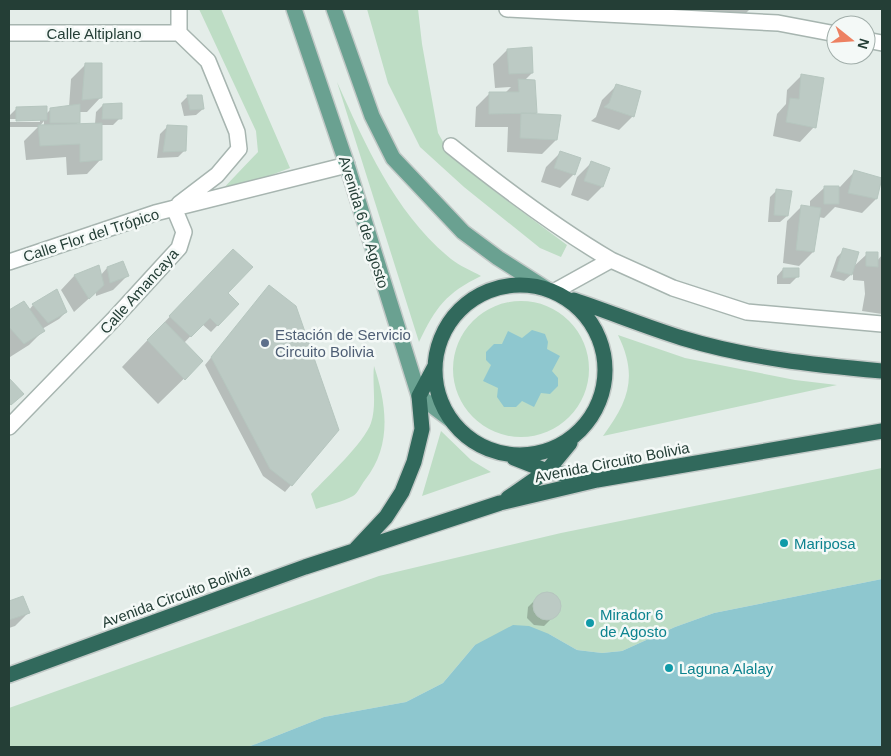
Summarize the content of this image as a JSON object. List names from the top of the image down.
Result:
{
  "streets": {
    "highway": ["Avenida Circuito Bolivia"],
    "main road": ["Avenida 6 de Agosto"],
    "street": ["Calle Altiplano", "Calle Flor del Trópico", "Calle Amancaya"]
  },
  "crossings": [
    ["Avenida 6 de Agosto", "Avenida Circuito Bolivia"],
    ["Calle Flor del Trópico", "Calle Amancaya"]
  ],
  "places": [
    "Estación de Servicio Circuito Bolivia",
    "Mariposa",
    "Mirador 6 de Agosto",
    "Laguna Alalay"
  ],
  "north": "right"
}
